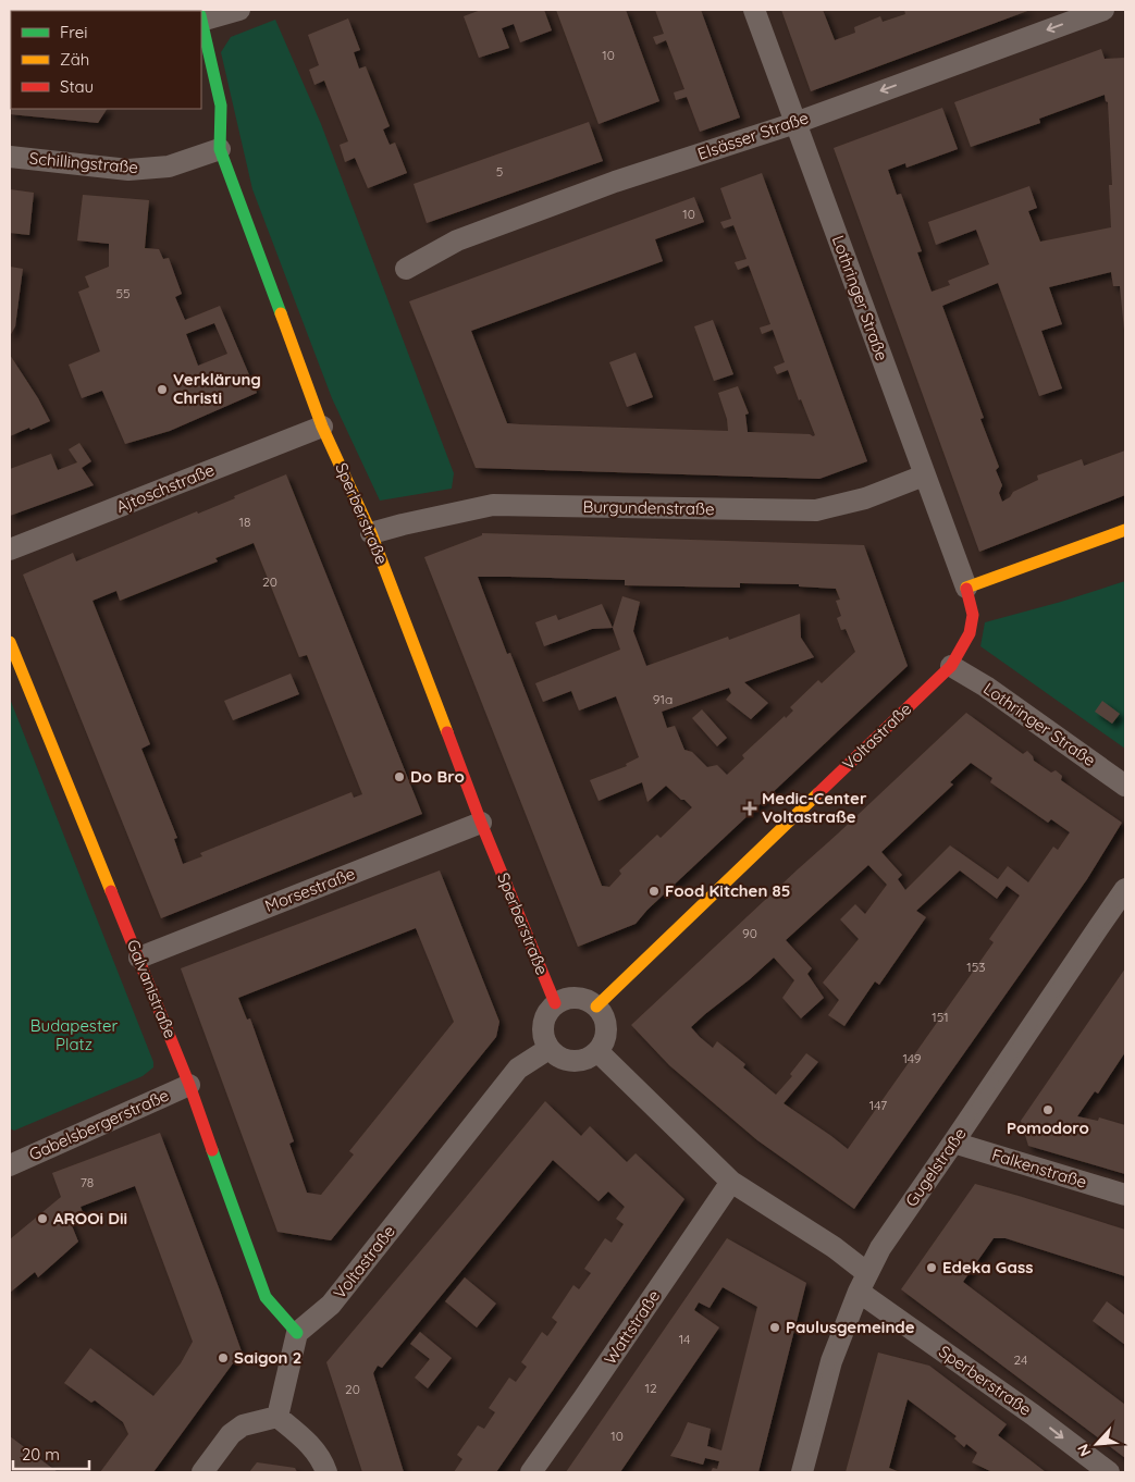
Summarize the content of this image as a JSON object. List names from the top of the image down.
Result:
{
  "streets": {
    "street": [
      "Elsässer Straße",
      "Schillingstraße",
      "Lothringer Straße",
      "Ajtoschstraße",
      "Burgundenstraße",
      "Sperberstraße",
      "Voltastraße",
      "Morsestraße",
      "Galvanistraße",
      "Gabelsbergerstraße",
      "Gugelstraße",
      "Falkenstraße",
      "Wattstraße"
    ]
  },
  "crossings": [
    ["Elsässer Straße", "Lothringer Straße"],
    ["Schillingstraße", "Sperberstraße"],
    ["Lothringer Straße", "Burgundenstraße"],
    ["Lothringer Straße", "Voltastraße"],
    ["Ajtoschstraße", "Sperberstraße"],
    ["Burgundenstraße", "Sperberstraße"],
    ["Sperberstraße", "Voltastraße"],
    ["Sperberstraße", "Morsestraße"],
    ["Sperberstraße", "Gugelstraße"],
    ["Sperberstraße", "Wattstraße"],
    ["Voltastraße", "Galvanistraße"],
    ["Morsestraße", "Galvanistraße"],
    ["Galvanistraße", "Gabelsbergerstraße"],
    ["Gugelstraße", "Falkenstraße"]
  ],
  "one_way": ["Elsässer Straße"],
  "parks": ["Budapester Platz"],
  "places": {
    "other": [
      "Verklärung Christi",
      "Do Bro",
      "Food Kitchen 85",
      "Pomodoro",
      "AROOi Dii",
      "Edeka Gass",
      "Paulusgemeinde",
      "Saigon 2"
    ],
    "health": ["Medic-Center Voltastraße"]
  },
  "house_numbers": [
    "10",
    "5",
    "10",
    "55",
    "18",
    "20",
    "91a",
    "90",
    "153",
    "151",
    "149",
    "147",
    "78",
    "14",
    "24",
    "12",
    "20",
    "10"
  ],
  "legend": ["Frei", "Zäh", "Stau"],
  "scale_bar": "20 m",
  "north": "bottom left"
}
